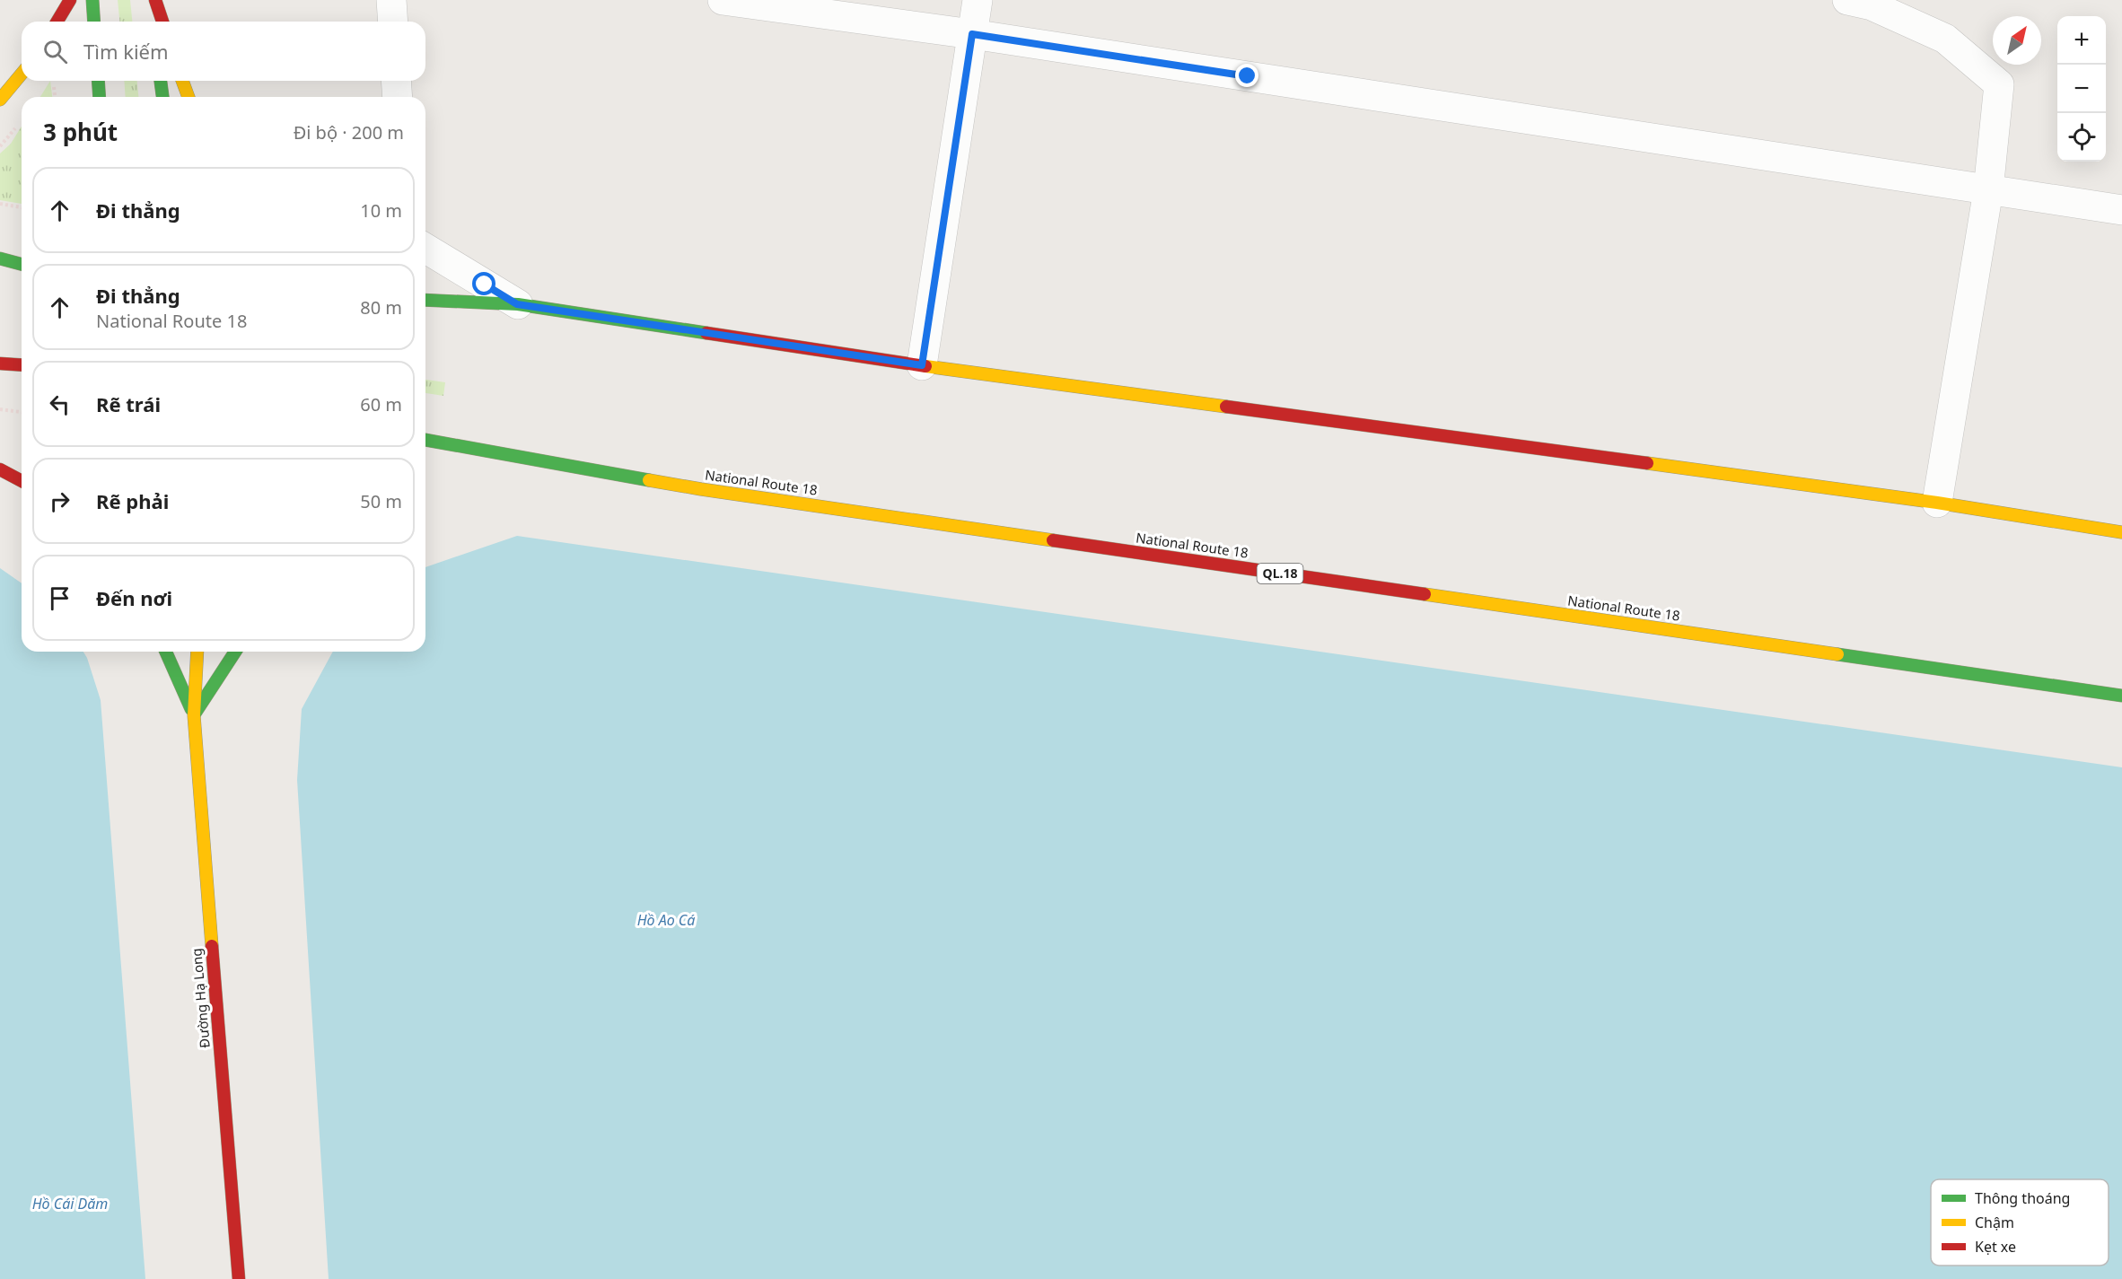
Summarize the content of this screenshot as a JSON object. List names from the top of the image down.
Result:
{
  "streets": {
    "main road": ["National Route 18", "QL.18", "Đường Hạ Long"]
  },
  "water": ["Hồ Ao Cá", "Hồ Cái Dăm"],
  "legend": ["Thông thoáng", "Chậm", "Kẹt xe"],
  "north": "top right",
  "page": {
    "map_buttons": ["+", "−"],
    "search": "Tìm kiếm",
    "heading": ["3 phút", "Đi bộ · 200 m"],
    "list": [
      ["Đi thẳng", "10 m"],
      ["Đi thẳng", "National Route 18", "80 m"],
      ["Rẽ trái", "60 m"],
      ["Rẽ phải", "50 m"],
      "Đến nơi"
    ]
  }
}
